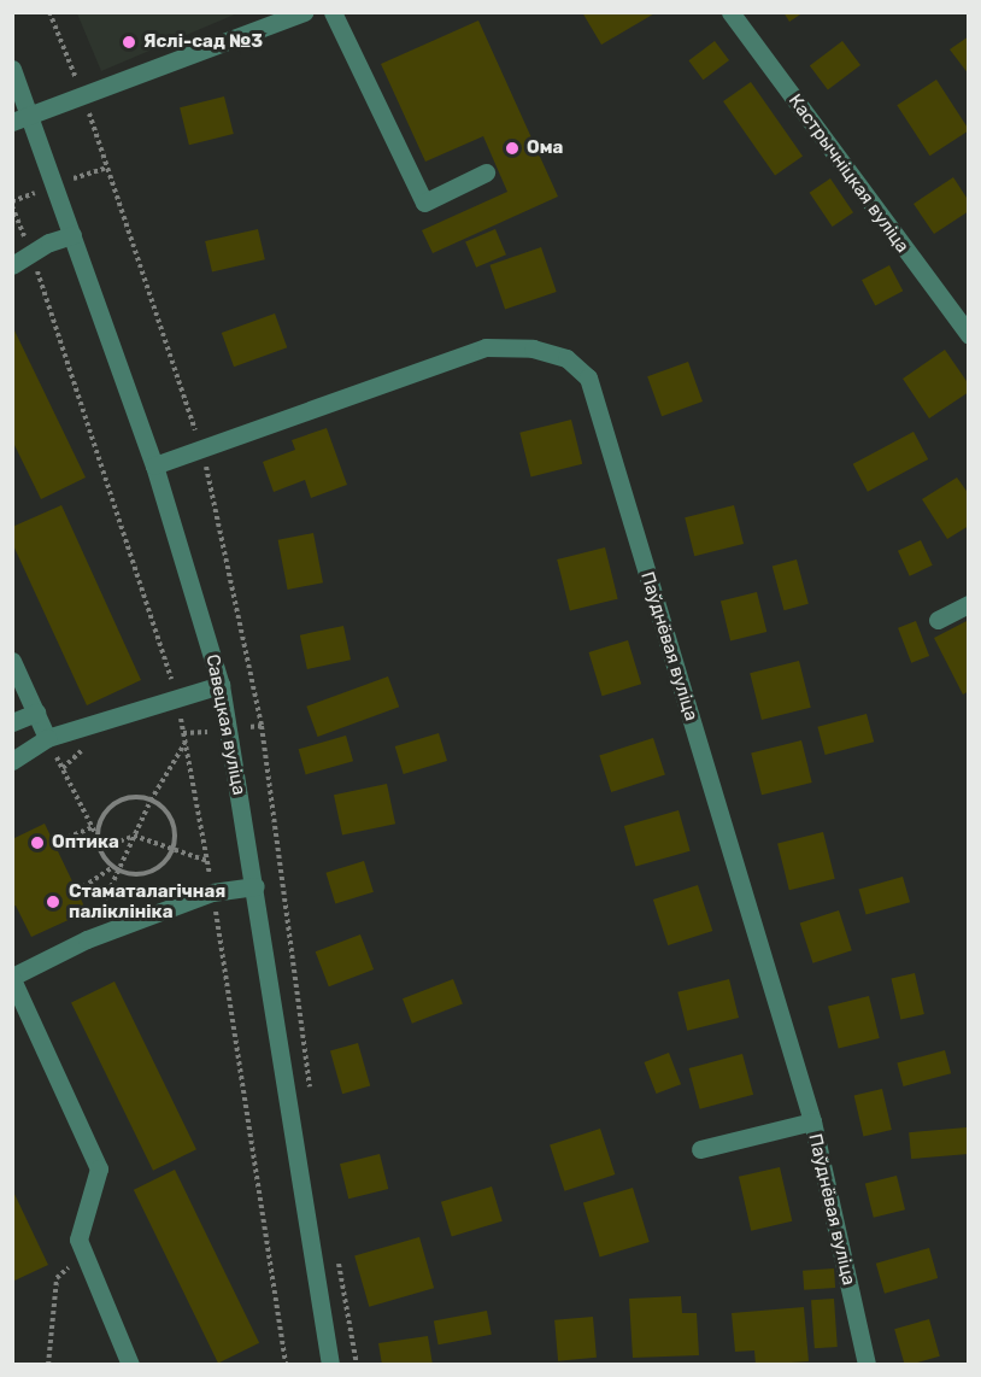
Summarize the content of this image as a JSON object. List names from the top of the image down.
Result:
{
  "streets": {
    "street": ["Кастрычніцкая вуліца", "Паўднёвая вуліца", "Савецкая вуліца"]
  },
  "crossings": [
    ["Паўднёвая вуліца", "Савецкая вуліца"]
  ],
  "places": [
    "Яслі-сад №3",
    "Ома",
    "Оптика",
    "Стаматалагічная паліклініка"
  ]
}
